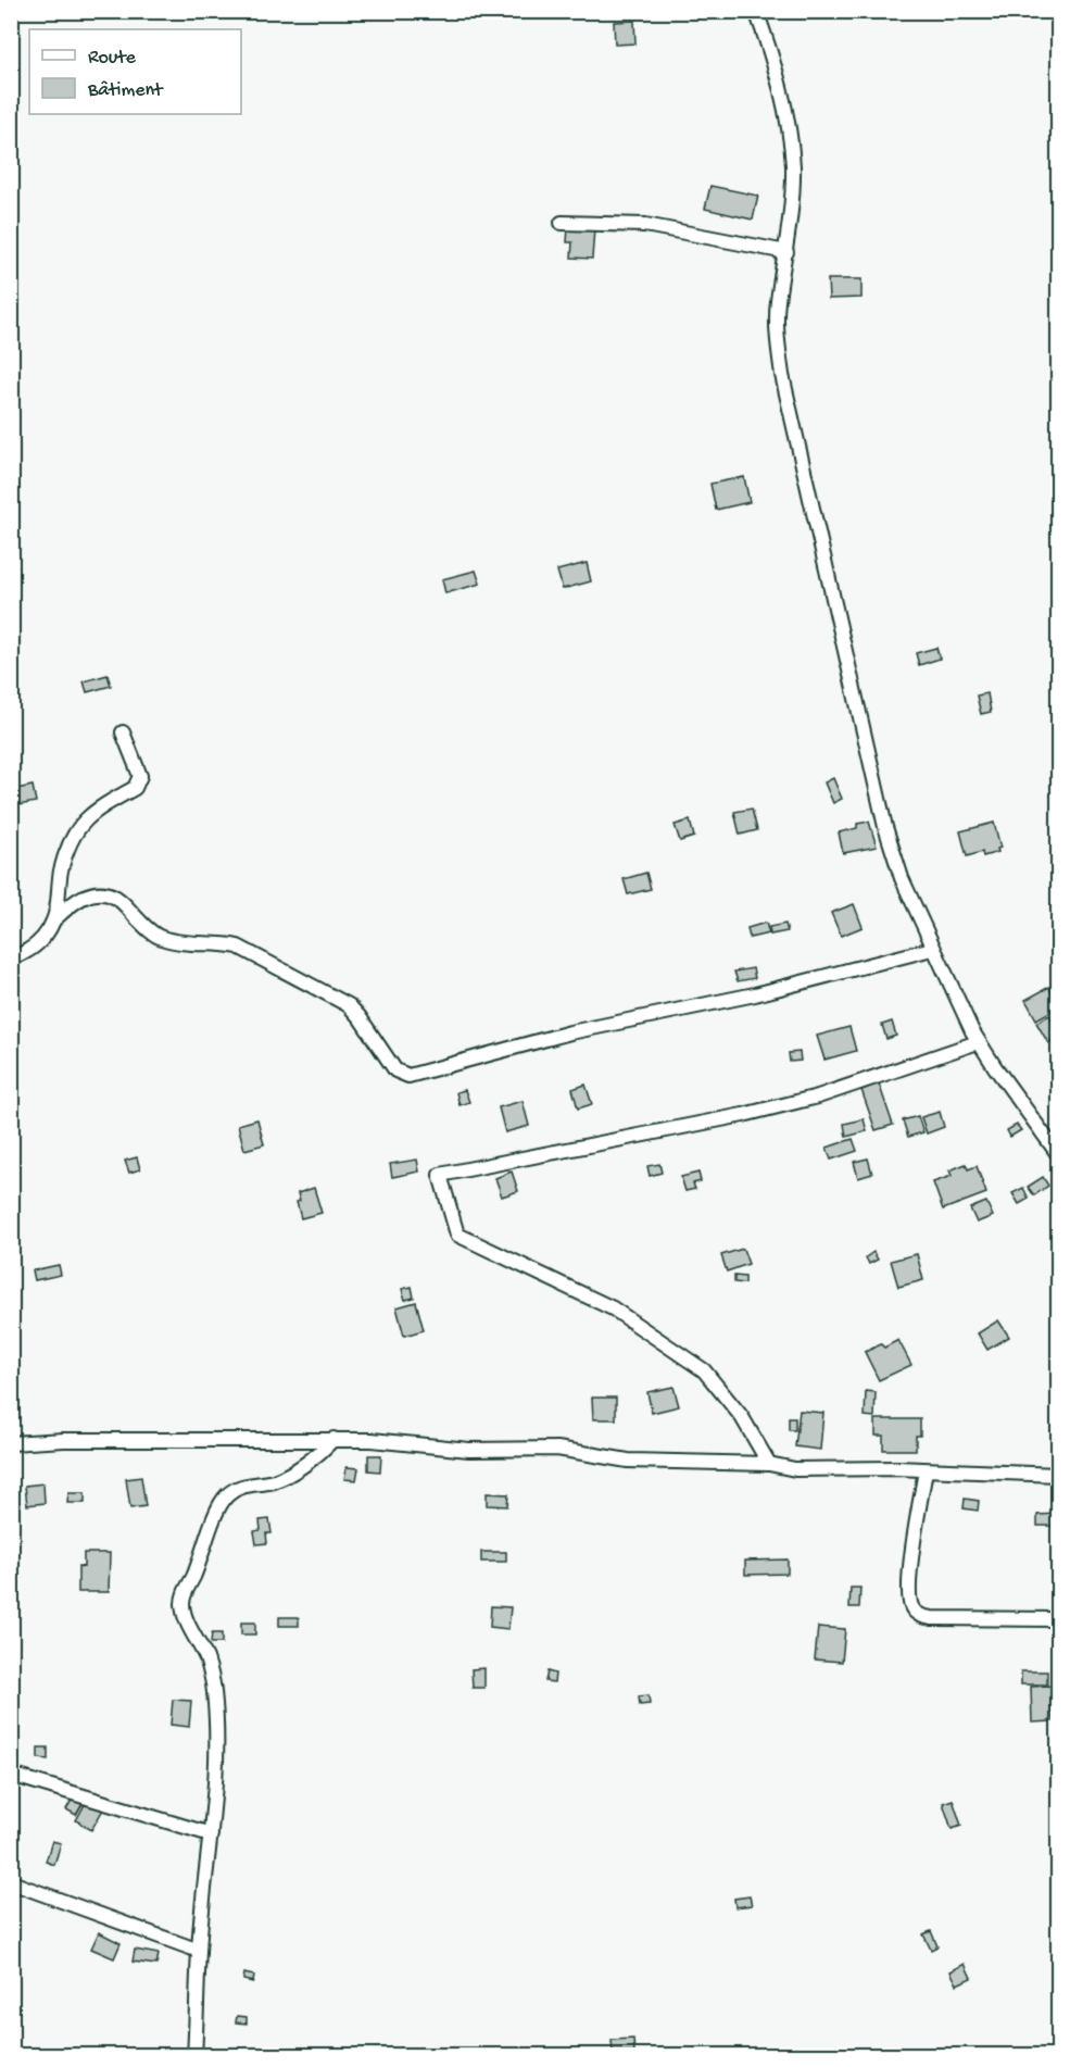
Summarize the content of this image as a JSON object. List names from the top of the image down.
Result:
{
  "legend": ["Route", "Bâtiment"]
}
